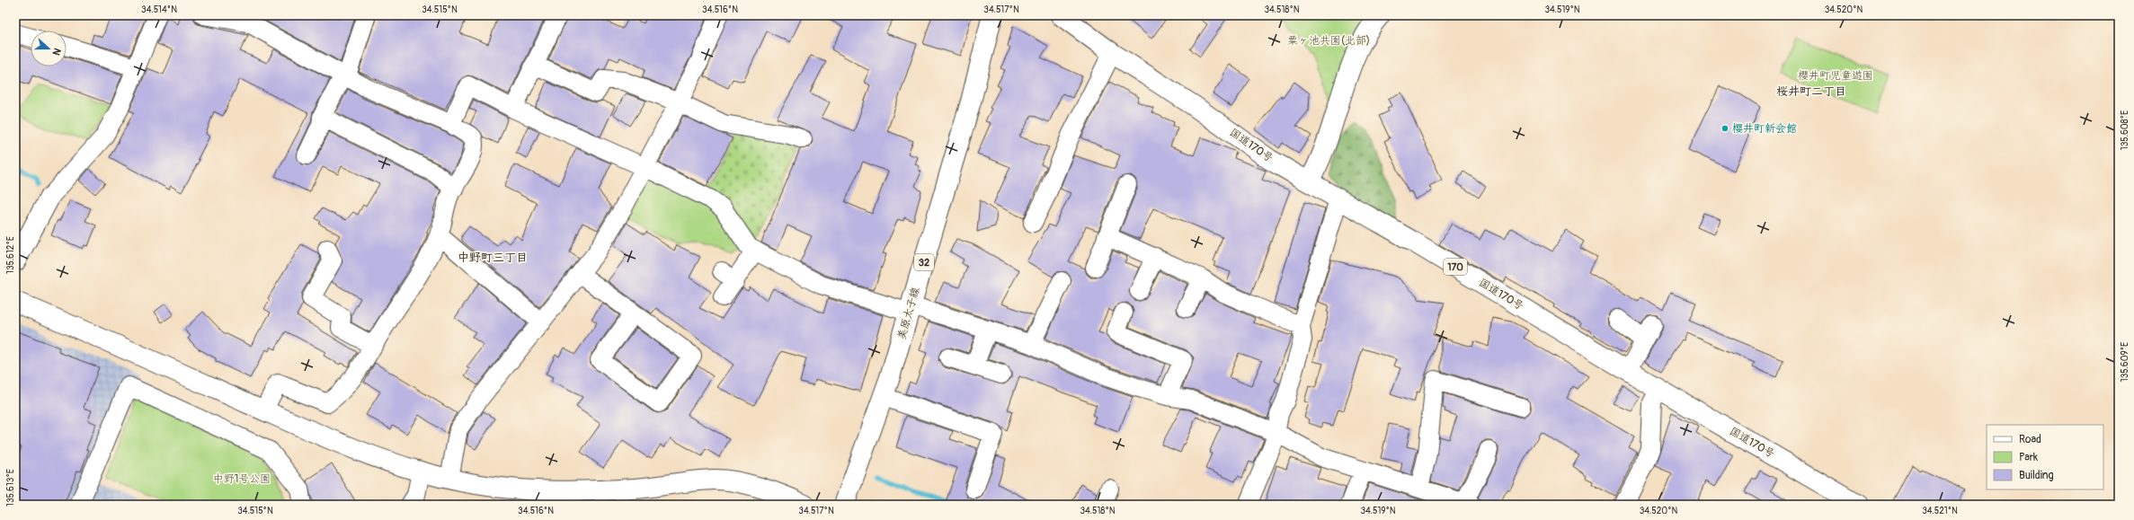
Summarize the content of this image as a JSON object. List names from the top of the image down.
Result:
{
  "streets": {
    "main road": [
      "国道170号",
      "32",
      "170",
      "美原太子線"
    ]
  },
  "districts": ["桜井町二丁目", "中野町三丁目"],
  "parks": ["粟ヶ池共園(北部)", "櫻井町児童遊園", "中野1号公園"],
  "places": ["櫻井町新会館"],
  "legend": ["Road", "Park", "Building"],
  "north": "right",
  "coordinates": [
    "34.514°N",
    "34.515°N",
    "34.516°N",
    "34.517°N",
    "34.518°N",
    "34.519°N",
    "34.520°N",
    "135.608°E",
    "135.612°E",
    "135.609°E",
    "135.613°E",
    "34.521°N"
  ]
}
